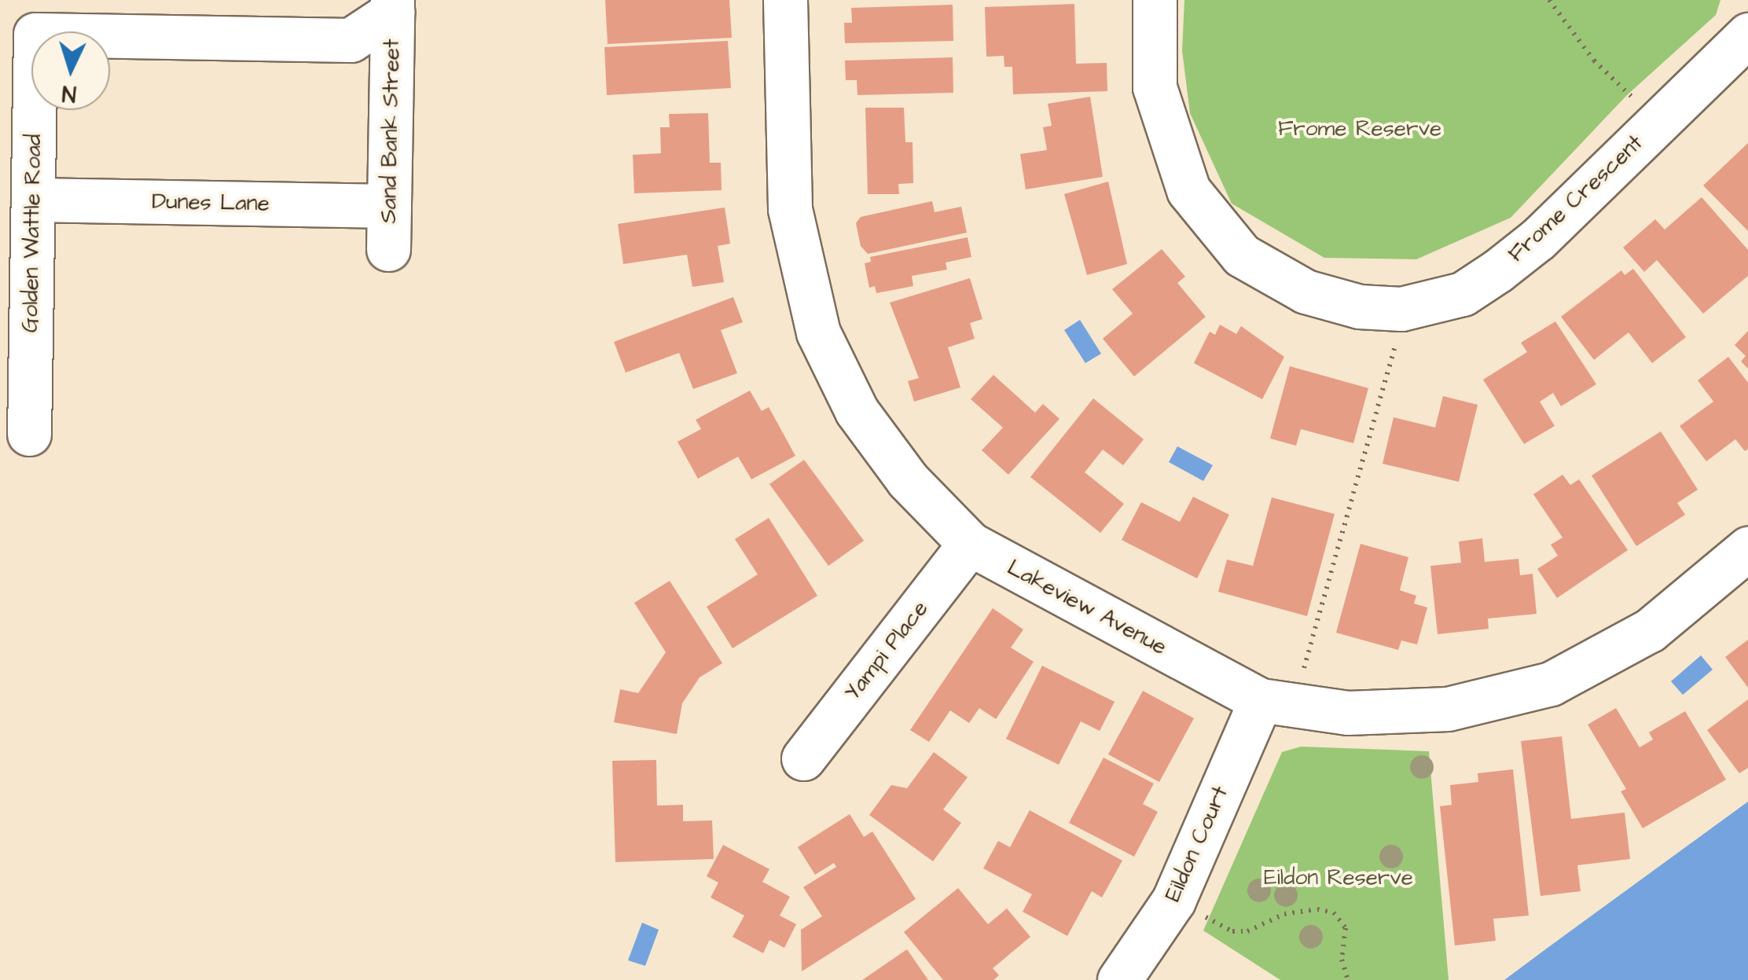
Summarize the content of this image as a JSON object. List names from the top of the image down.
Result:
{
  "streets": {
    "street": [
      "Sand Bank Street",
      "Frome Crescent",
      "Dunes Lane",
      "Golden Wattle Road",
      "Lakeview Avenue",
      "Yampi Place",
      "Eildon Court"
    ]
  },
  "crossings": [
    ["Sand Bank Street", "Dunes Lane"],
    ["Sand Bank Street", "Golden Wattle Road"],
    ["Dunes Lane", "Golden Wattle Road"],
    ["Lakeview Avenue", "Yampi Place"],
    ["Lakeview Avenue", "Eildon Court"]
  ],
  "parks": ["Frome Reserve", "Eildon Reserve"],
  "north": "bottom"
}
